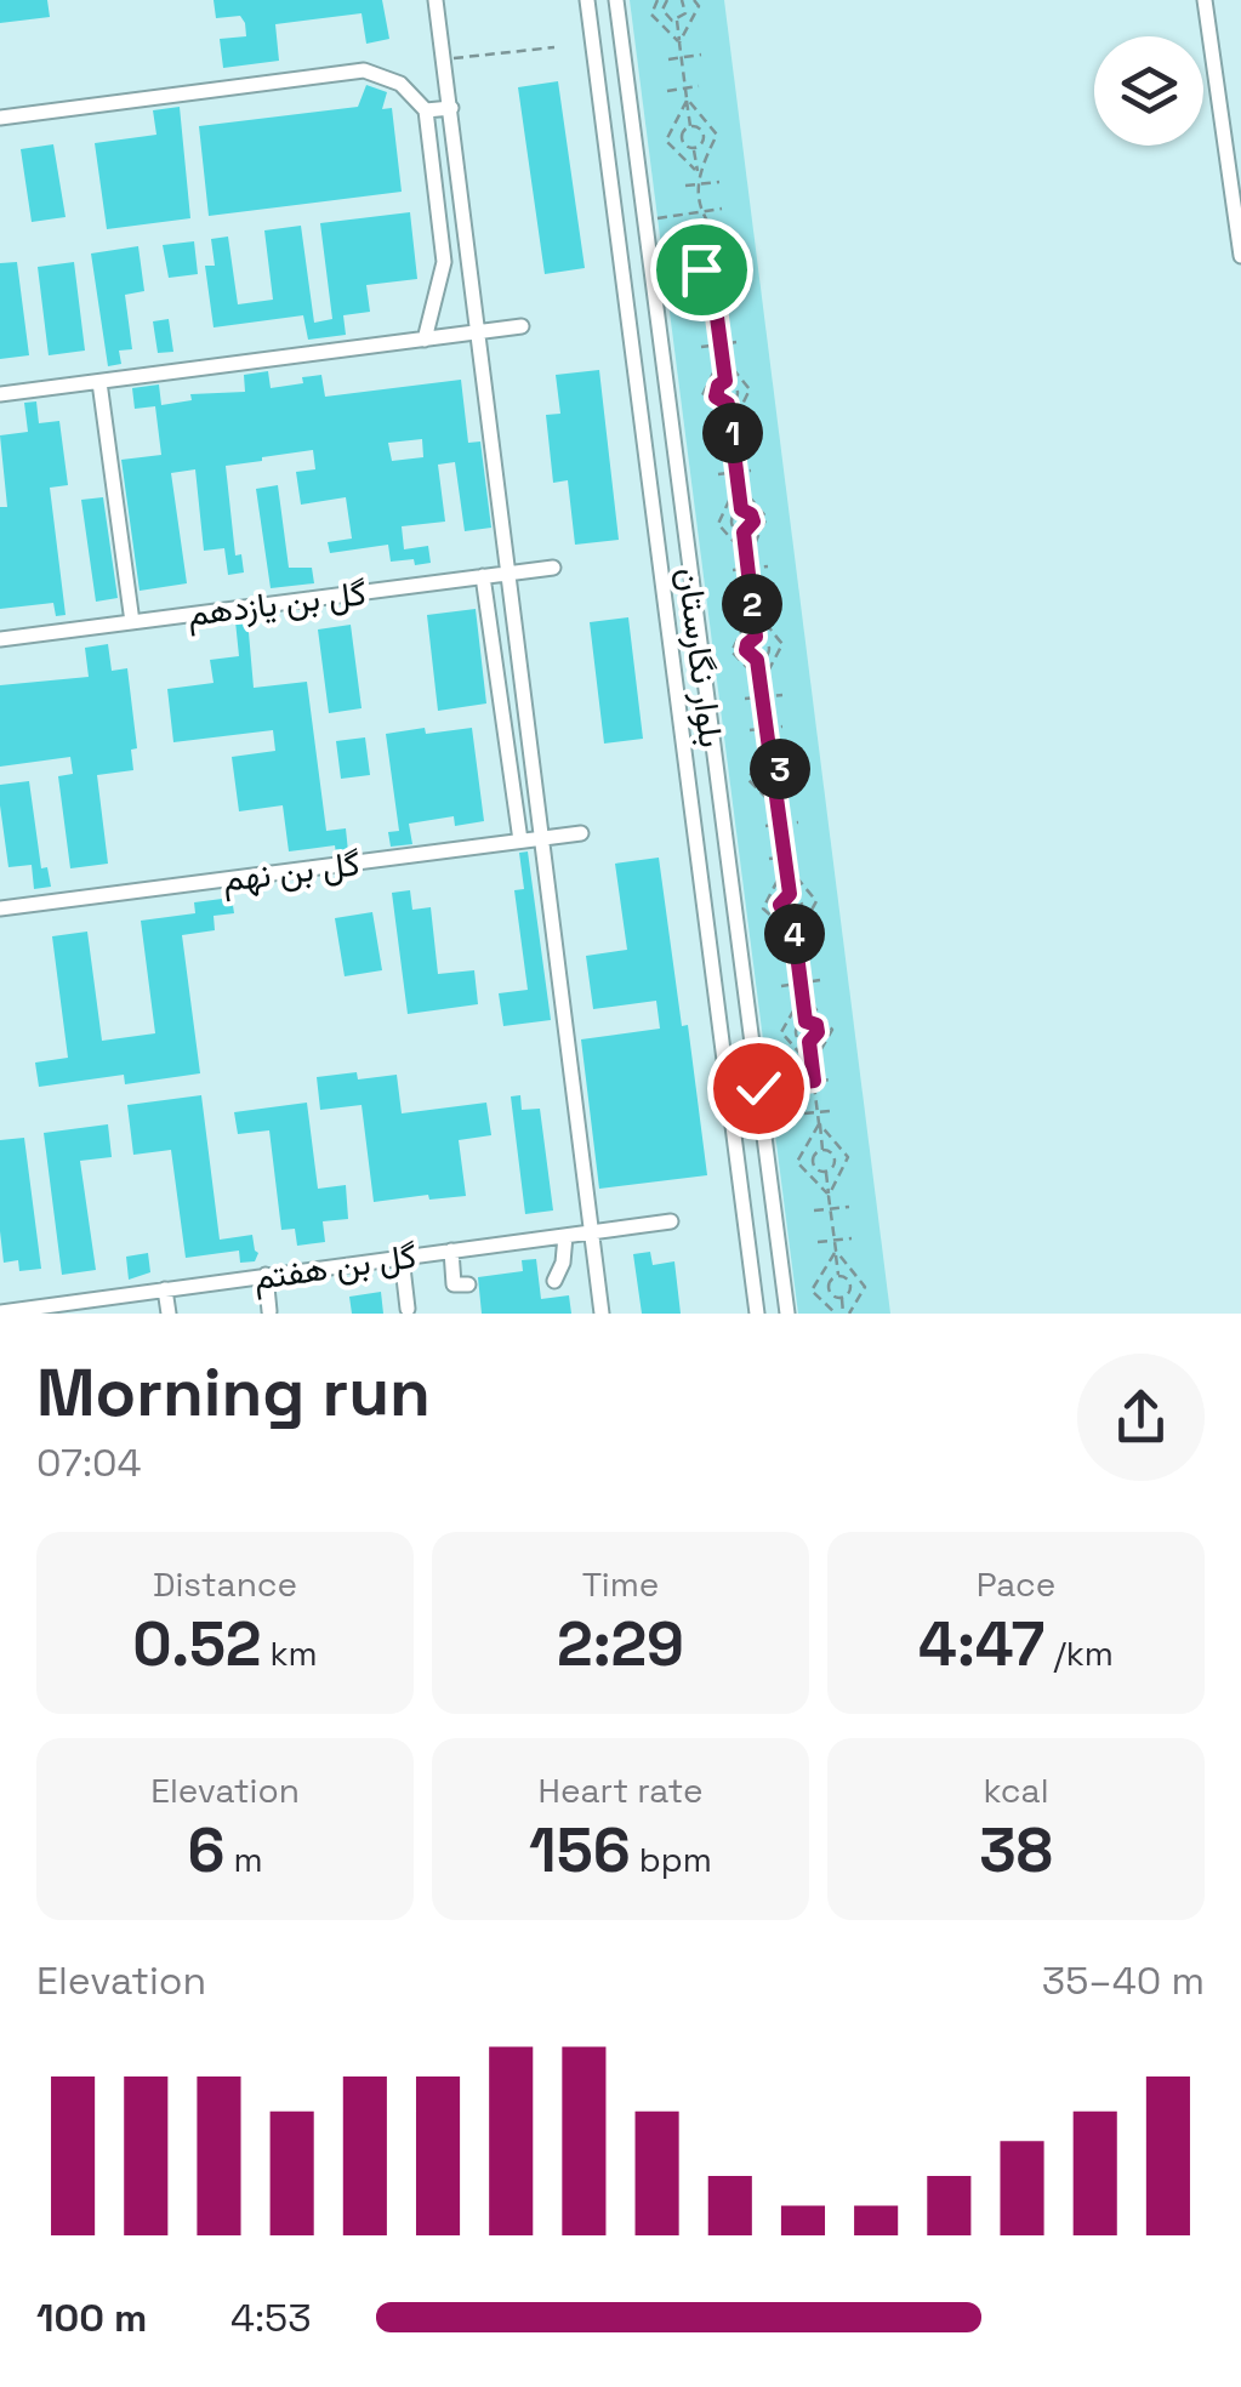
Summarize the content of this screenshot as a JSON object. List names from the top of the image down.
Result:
{
  "streets": {
    "street": [
      "گل بن یازدهم",
      "بلوار نگارستان",
      "گل بن نهم",
      "گل بن هفتم"
    ]
  },
  "page": {
    "pins": [
      "1",
      "2",
      "3",
      "4"
    ],
    "heading": ["Morning run", "07:04"],
    "stats": [
      ["Distance", "0.52 km"],
      ["Time", "2:29"],
      ["Pace", "4:47 /km"],
      ["Elevation", "6 m"],
      ["Heart rate", "156 bpm"],
      ["kcal", "38"]
    ],
    "chart": ["Elevation", "35–40 m"],
    "list": [
      {
        "name": "100 m",
        "note": "4:53"
      }
    ]
  }
}
